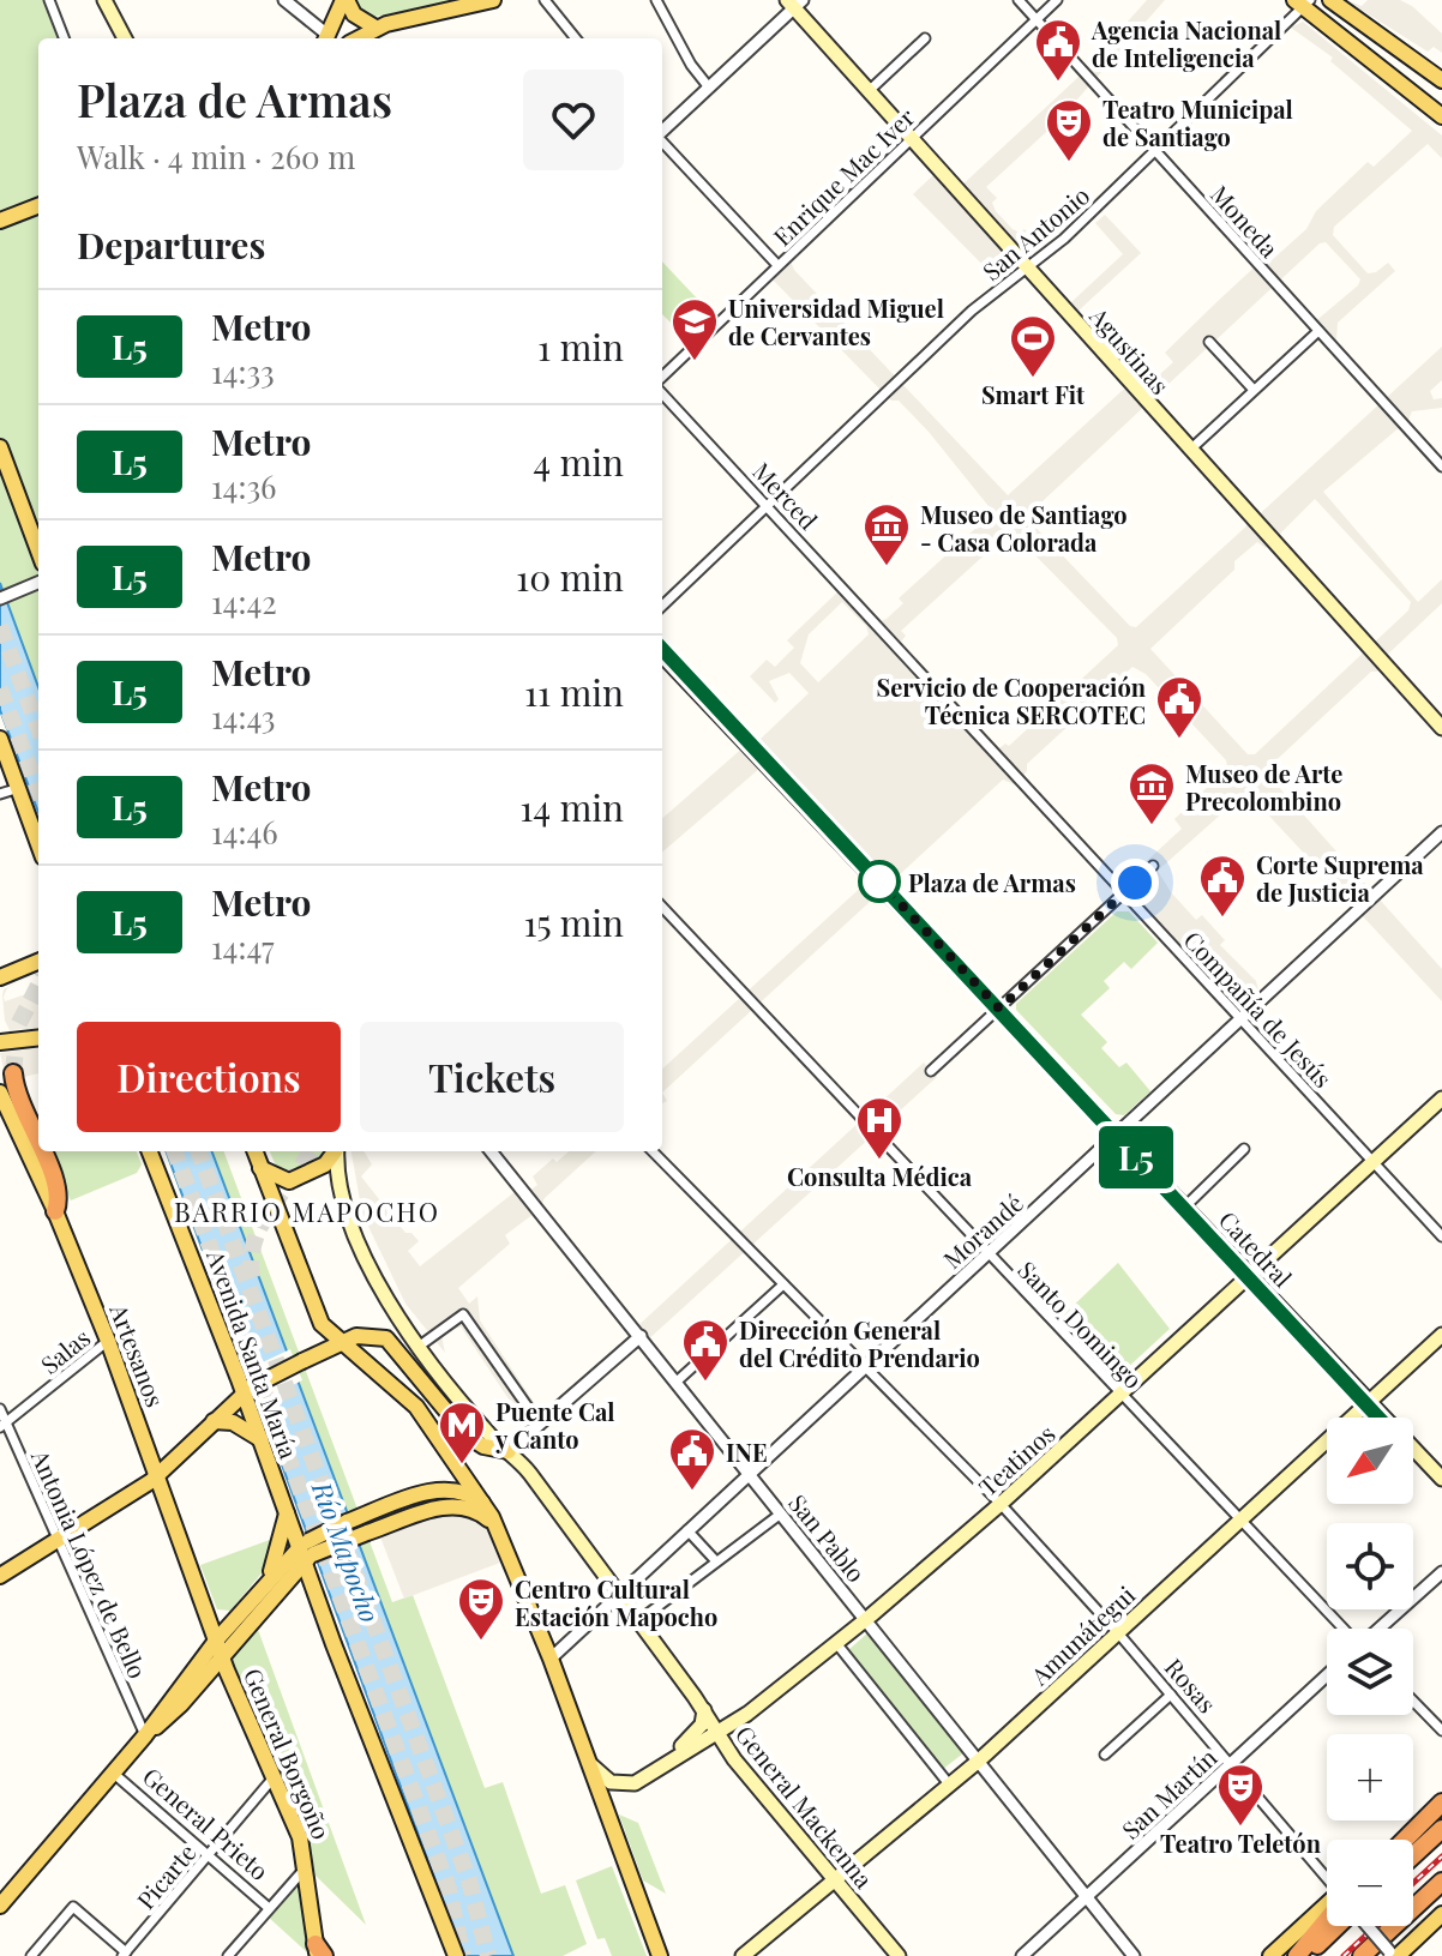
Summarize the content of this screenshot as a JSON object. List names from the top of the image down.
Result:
{
  "streets": {
    "main road": [
      "Agustinas",
      "Catedral",
      "Avenida Santa María",
      "Artesanos",
      "Teatinos",
      "Amunátegui",
      "General Borgoño",
      "General Mackenna"
    ],
    "street": [
      "Enrique Mac Iver",
      "Moneda",
      "San Antonio",
      "Merced",
      "Compañía de Jesús",
      "Morandé",
      "Santo Domingo",
      "Salas",
      "San Pablo",
      "Antonia López de Bello",
      "Rosas",
      "San Martín",
      "General Prieto",
      "Picarte"
    ]
  },
  "crossings": [
    ["Enrique Mac Iver", "Moneda"],
    ["Enrique Mac Iver", "Agustinas"],
    ["Moneda", "San Antonio"],
    ["San Antonio", "Agustinas"],
    ["San Antonio", "Merced"],
    ["Merced", "Compañía de Jesús"],
    ["Compañía de Jesús", "Morandé"],
    ["Compañía de Jesús", "Teatinos"],
    ["Morandé", "Catedral"],
    ["Morandé", "Santo Domingo"],
    ["Morandé", "San Pablo"],
    ["Morandé", "Rosas"],
    ["Morandé", "General Mackenna"],
    ["Catedral", "Teatinos"],
    ["Catedral", "Amunátegui"],
    ["Santo Domingo", "Teatinos"],
    ["Santo Domingo", "Amunátegui"],
    ["Salas", "Artesanos"],
    ["Salas", "Antonia López de Bello"],
    ["Artesanos", "General Borgoño"],
    ["Teatinos", "San Pablo"],
    ["Teatinos", "Rosas"],
    ["Teatinos", "General Mackenna"],
    ["San Pablo", "Amunátegui"],
    ["San Pablo", "San Martín"],
    ["Amunátegui", "Rosas"],
    ["Amunátegui", "General Mackenna"],
    ["Rosas", "San Martín"],
    ["General Borgoño", "Picarte"],
    ["General Prieto", "Picarte"]
  ],
  "districts": ["BARRIO MAPOCHO"],
  "water": ["Río Mapocho"],
  "places": {
    "public building": [
      "Agencia Nacional de Inteligencia",
      "Servicio de Cooperación Técnica SERCOTEC",
      "Corte Suprema de Justicia",
      "Dirección General del Crédito Prendario",
      "INE"
    ],
    "theatre": ["Teatro Municipal de Santiago", "Centro Cultural Estación Mapocho", "Teatro Teletón"],
    "school or university": ["Universidad Miguel de Cervantes"],
    "sports": ["Smart Fit"],
    "museum": ["Museo de Santiago - Casa Colorada", "Museo de Arte Precolombino"],
    "other": ["Plaza de Armas"],
    "hospital": ["Consulta Médica"],
    "metro station": ["Puente Cal y Canto"]
  },
  "lines": ["metro line L5"],
  "north": "bottom left",
  "page": {
    "on_map": "L5",
    "heading": [
      ["Plaza de Armas", "Walk · 4 min · 260 m"],
      "Departures"
    ],
    "list": [
      {
        "mark": "L5",
        "name": "Metro",
        "note": "14:33",
        "value": "1 min"
      },
      {
        "mark": "L5",
        "name": "Metro",
        "note": "14:36",
        "value": "4 min"
      },
      {
        "mark": "L5",
        "name": "Metro",
        "note": "14:42",
        "value": "10 min"
      },
      {
        "mark": "L5",
        "name": "Metro",
        "note": "14:43",
        "value": "11 min"
      },
      {
        "mark": "L5",
        "name": "Metro",
        "note": "14:46",
        "value": "14 min"
      },
      {
        "mark": "L5",
        "name": "Metro",
        "note": "14:47",
        "value": "15 min"
      }
    ],
    "buttons": ["Directions", "Tickets"],
    "map_buttons": ["+", "−"]
  }
}
